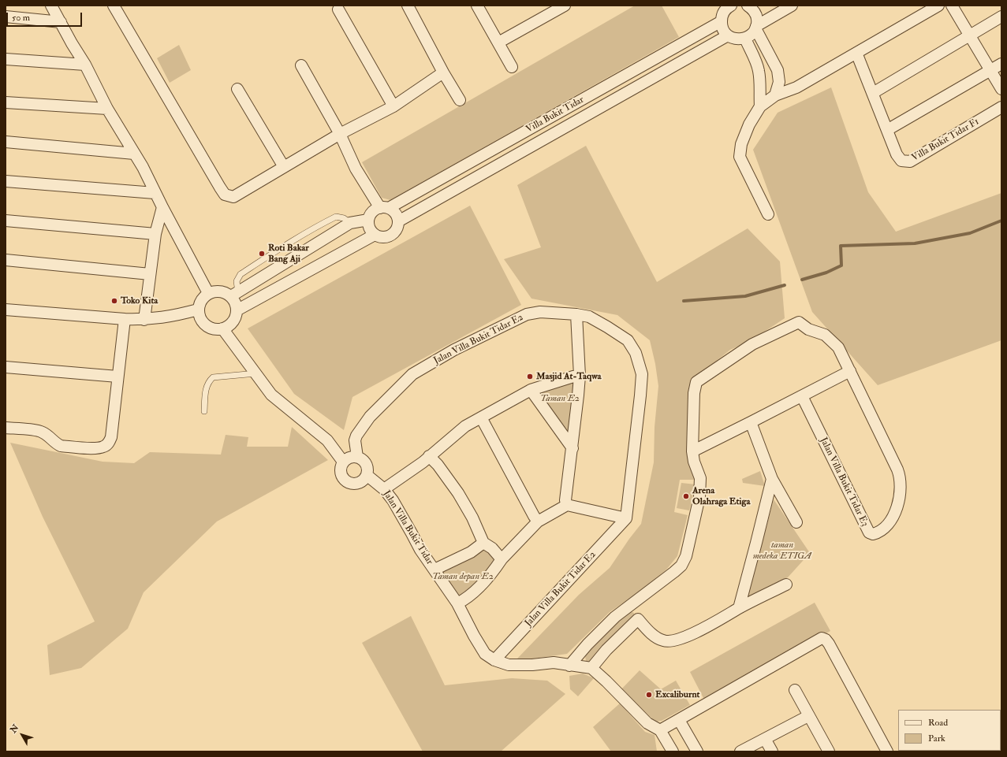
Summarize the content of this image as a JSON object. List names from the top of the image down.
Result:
{
  "streets": {
    "street": [
      "Villa Bukit Tidar",
      "Villa Bukit Tidar F1",
      "Jalan Villa Bukit Tidar E2",
      "Jalan Villa Bukit Tidar E3",
      "Jalan Villa Bukit Tidar"
    ]
  },
  "crossings": [
    ["Jalan Villa Bukit Tidar E2", "Jalan Villa Bukit Tidar"],
    ["Jalan Villa Bukit Tidar E3", "Jalan Villa Bukit Tidar"]
  ],
  "parks": ["Taman E2", "taman medeka ETIGA", "Taman depan E2"],
  "places": [
    "Roti Bakar Bang Aji",
    "Toko Kita",
    "Masjid At-Taqwa",
    "Arena Olahraga Etiga",
    "Excaliburnt"
  ],
  "legend": ["Road", "Park"],
  "scale_bar": "50 m",
  "north": "top left"
}
